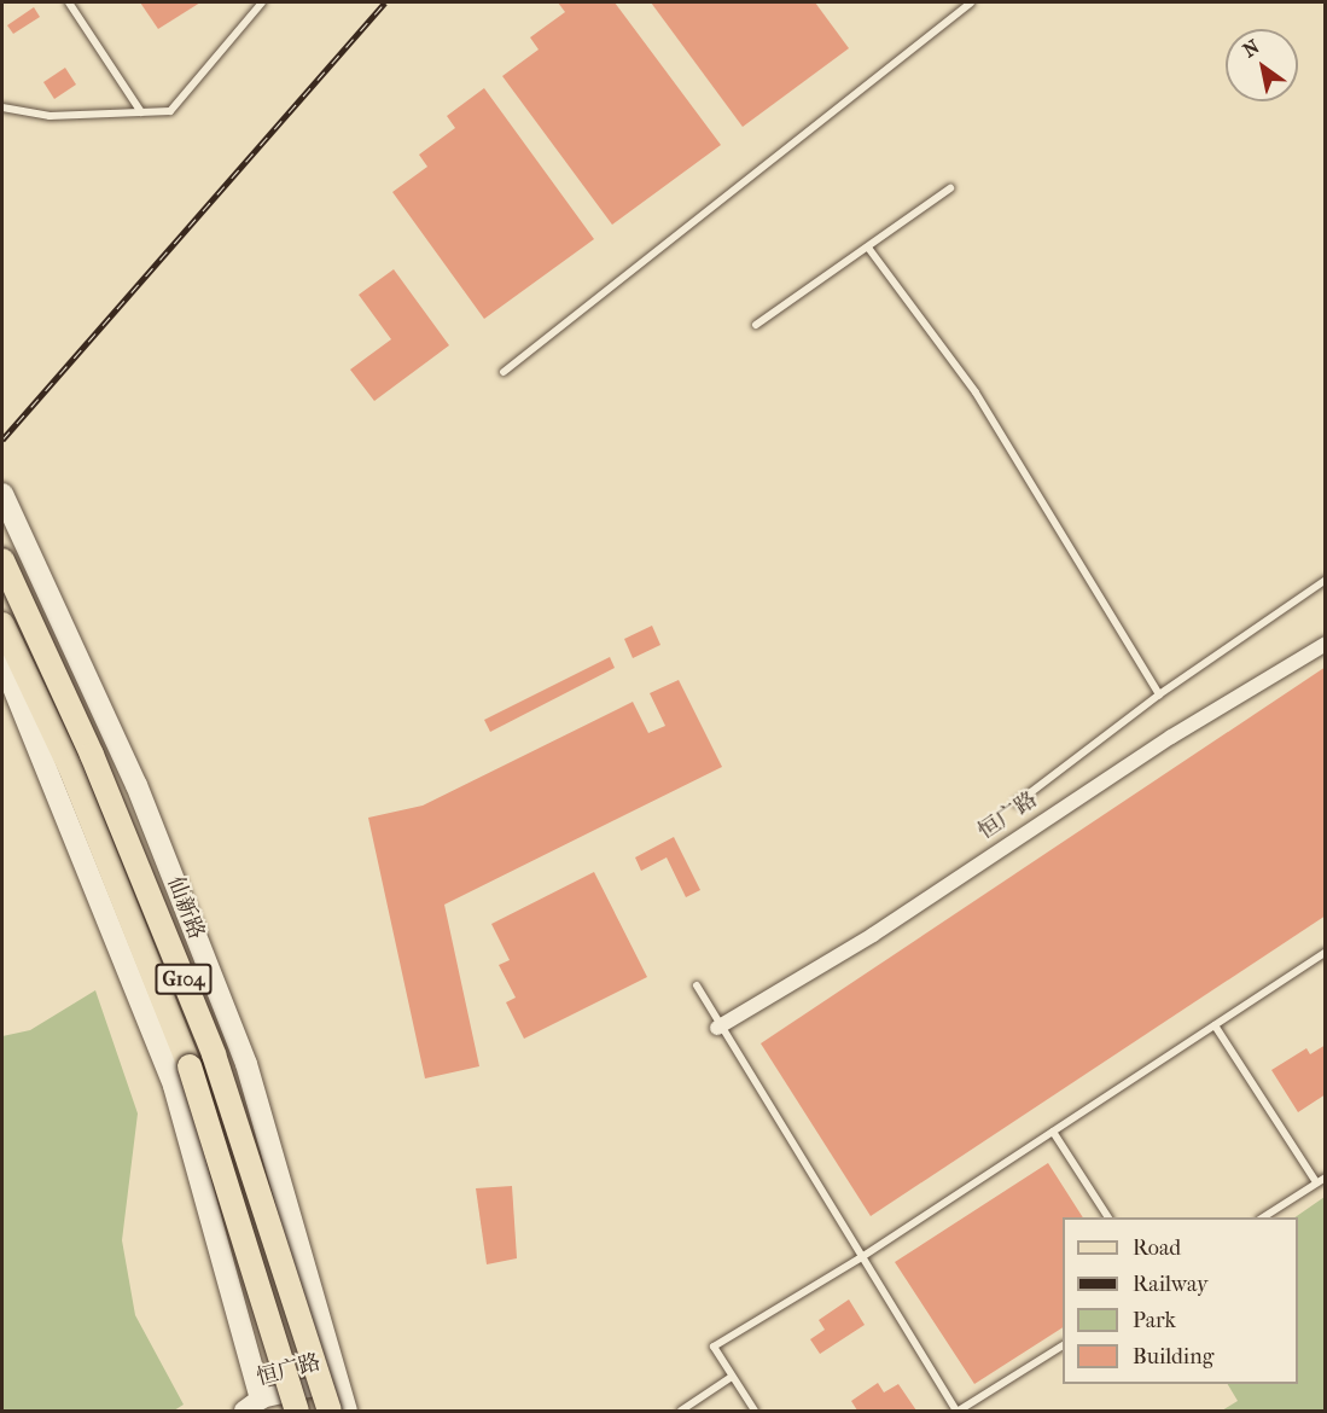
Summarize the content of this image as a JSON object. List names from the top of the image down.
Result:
{
  "streets": {
    "main road": ["仙新路", "G104"],
    "street": ["恒广路"]
  },
  "crossings": [
    ["恒广路", "仙新路"]
  ],
  "legend": [
    "Road",
    "Railway",
    "Park",
    "Building"
  ],
  "north": "top left"
}
